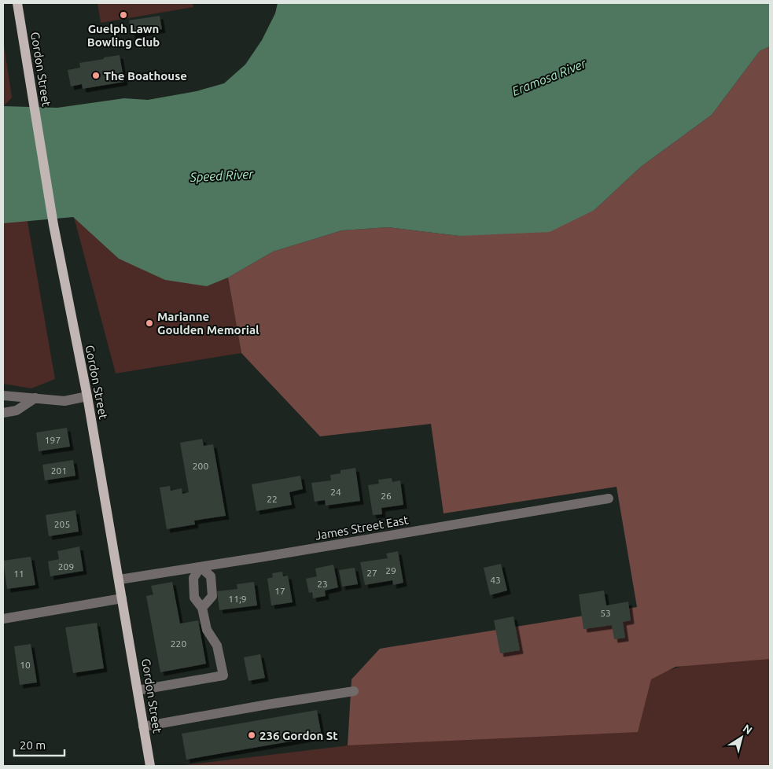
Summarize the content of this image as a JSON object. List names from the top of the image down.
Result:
{
  "streets": {
    "main road": ["Gordon Street"],
    "street": ["James Street East"]
  },
  "crossings": [
    ["Gordon Street", "James Street East"]
  ],
  "water": ["Eramosa River", "Speed River"],
  "places": [
    "Guelph Lawn Bowling Club",
    "The Boathouse",
    "Marianne Goulden Memorial",
    "236 Gordon St"
  ],
  "house_numbers": [
    "197",
    "200",
    "201",
    "24",
    "26",
    "22",
    "205",
    "209",
    "29",
    "27",
    "11",
    "43",
    "23",
    "17",
    "11;9",
    "53",
    "220",
    "10"
  ],
  "scale_bar": "20 m",
  "north": "top right"
}
